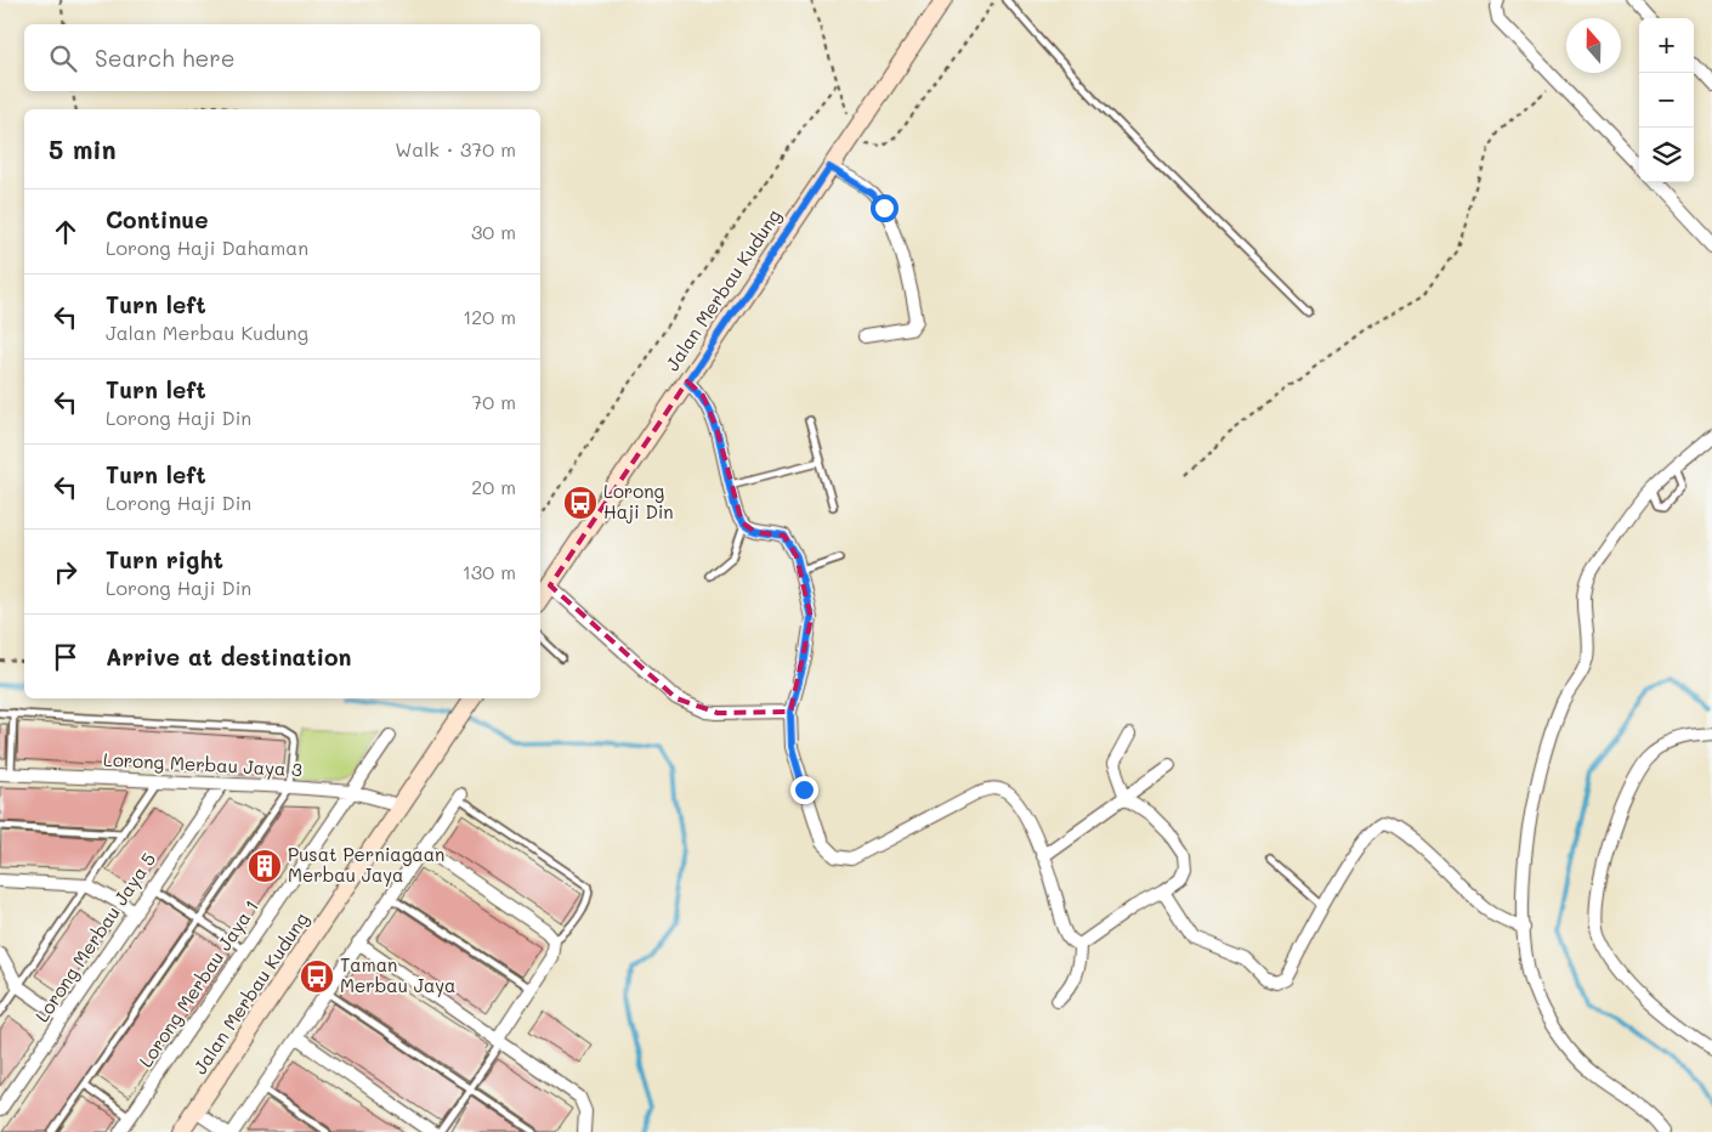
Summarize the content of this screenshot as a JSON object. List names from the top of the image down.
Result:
{
  "streets": {
    "main road": ["Jalan Merbau Kudung"],
    "street": ["Lorong Merbau Jaya 3", "Lorong Merbau Jaya 5", "Lorong Merbau Jaya 1"]
  },
  "crossings": [
    ["Jalan Merbau Kudung", "Lorong Merbau Jaya 3"],
    ["Lorong Merbau Jaya 3", "Lorong Merbau Jaya 5"],
    ["Lorong Merbau Jaya 3", "Lorong Merbau Jaya 1"]
  ],
  "places": {
    "bus stop": ["Lorong Haji Din", "Taman Merbau Jaya"],
    "building": ["Pusat Perniagaan Merbau Jaya"]
  },
  "north": "top",
  "page": {
    "map_buttons": ["+", "−"],
    "search": "Search here",
    "heading": ["5 min", "Walk · 370 m"],
    "list": [
      ["Continue", "Lorong Haji Dahaman", "30 m"],
      ["Turn left", "Jalan Merbau Kudung", "120 m"],
      ["Turn left", "Lorong Haji Din", "70 m"],
      ["Turn left", "Lorong Haji Din", "20 m"],
      ["Turn right", "Lorong Haji Din", "130 m"],
      "Arrive at destination"
    ]
  }
}
